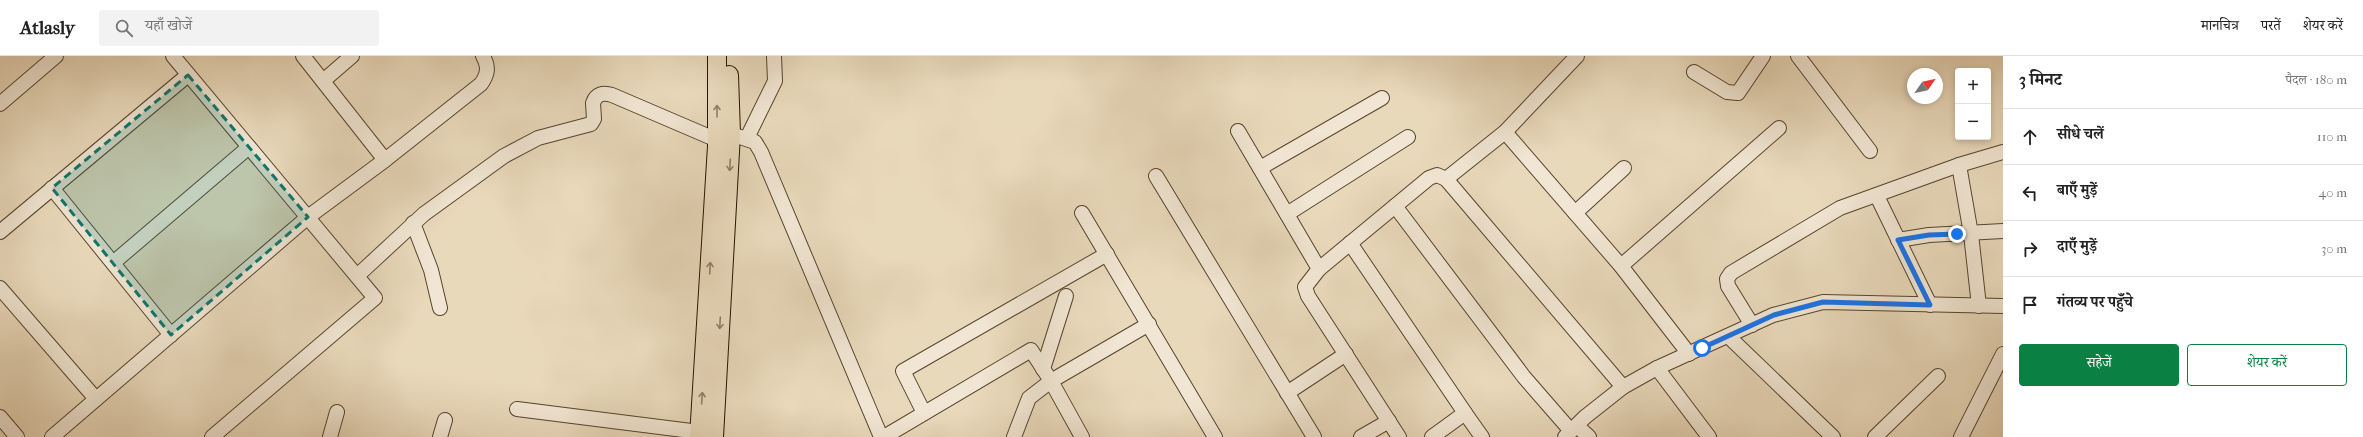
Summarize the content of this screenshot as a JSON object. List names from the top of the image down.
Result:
{
  "north": "top right",
  "page": {
    "header": "Atlasly",
    "search": "यहाँ खोजें",
    "nav": ["मानचित्र", "परतें", "शेयर करें"],
    "heading": ["3 मिनट", "पैदल · 180 m"],
    "map_buttons": ["+", "−"],
    "list": [
      ["सीधे चलें", "110 m"],
      ["बाएँ मुड़ें", "40 m"],
      ["दाएँ मुड़ें", "30 m"],
      "गंतव्य पर पहुँचे"
    ],
    "buttons": ["सहेजें", "शेयर करें"]
  }
}
